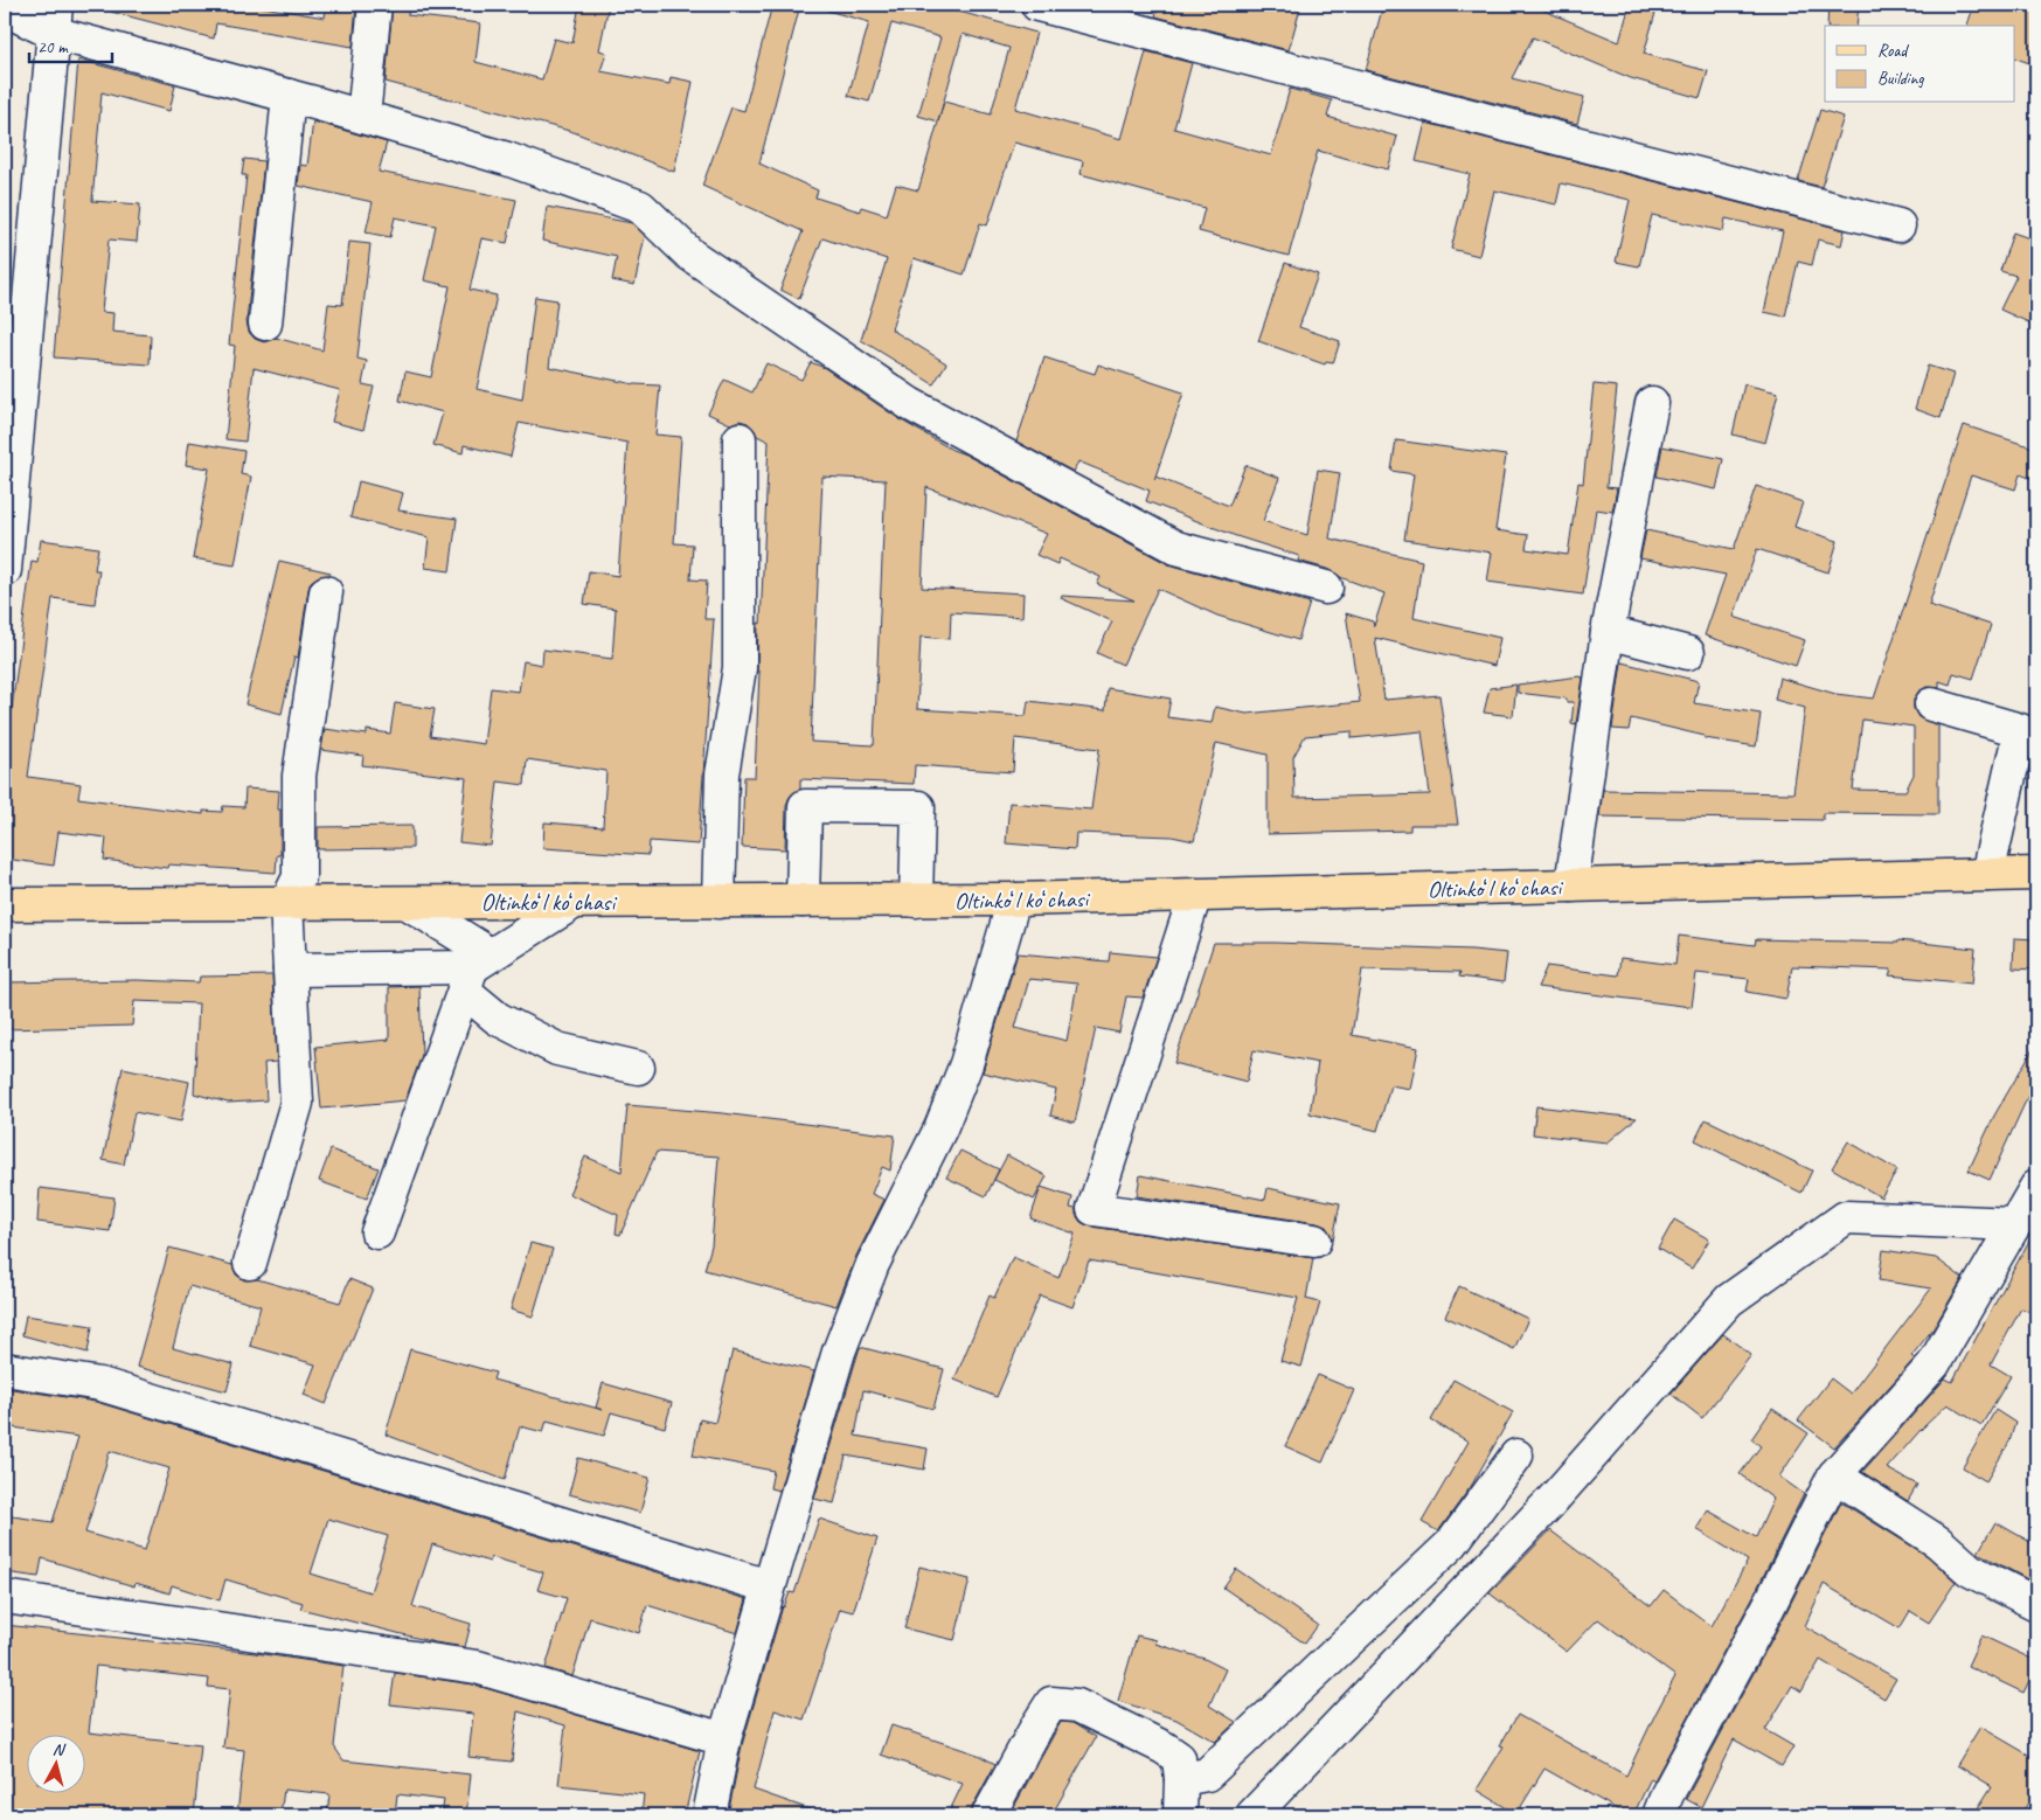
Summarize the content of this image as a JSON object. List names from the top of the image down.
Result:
{
  "streets": {
    "main road": ["Oltinkoʻl koʻchasi"]
  },
  "legend": ["Road", "Building"],
  "scale_bar": "20 m",
  "north": "top"
}
